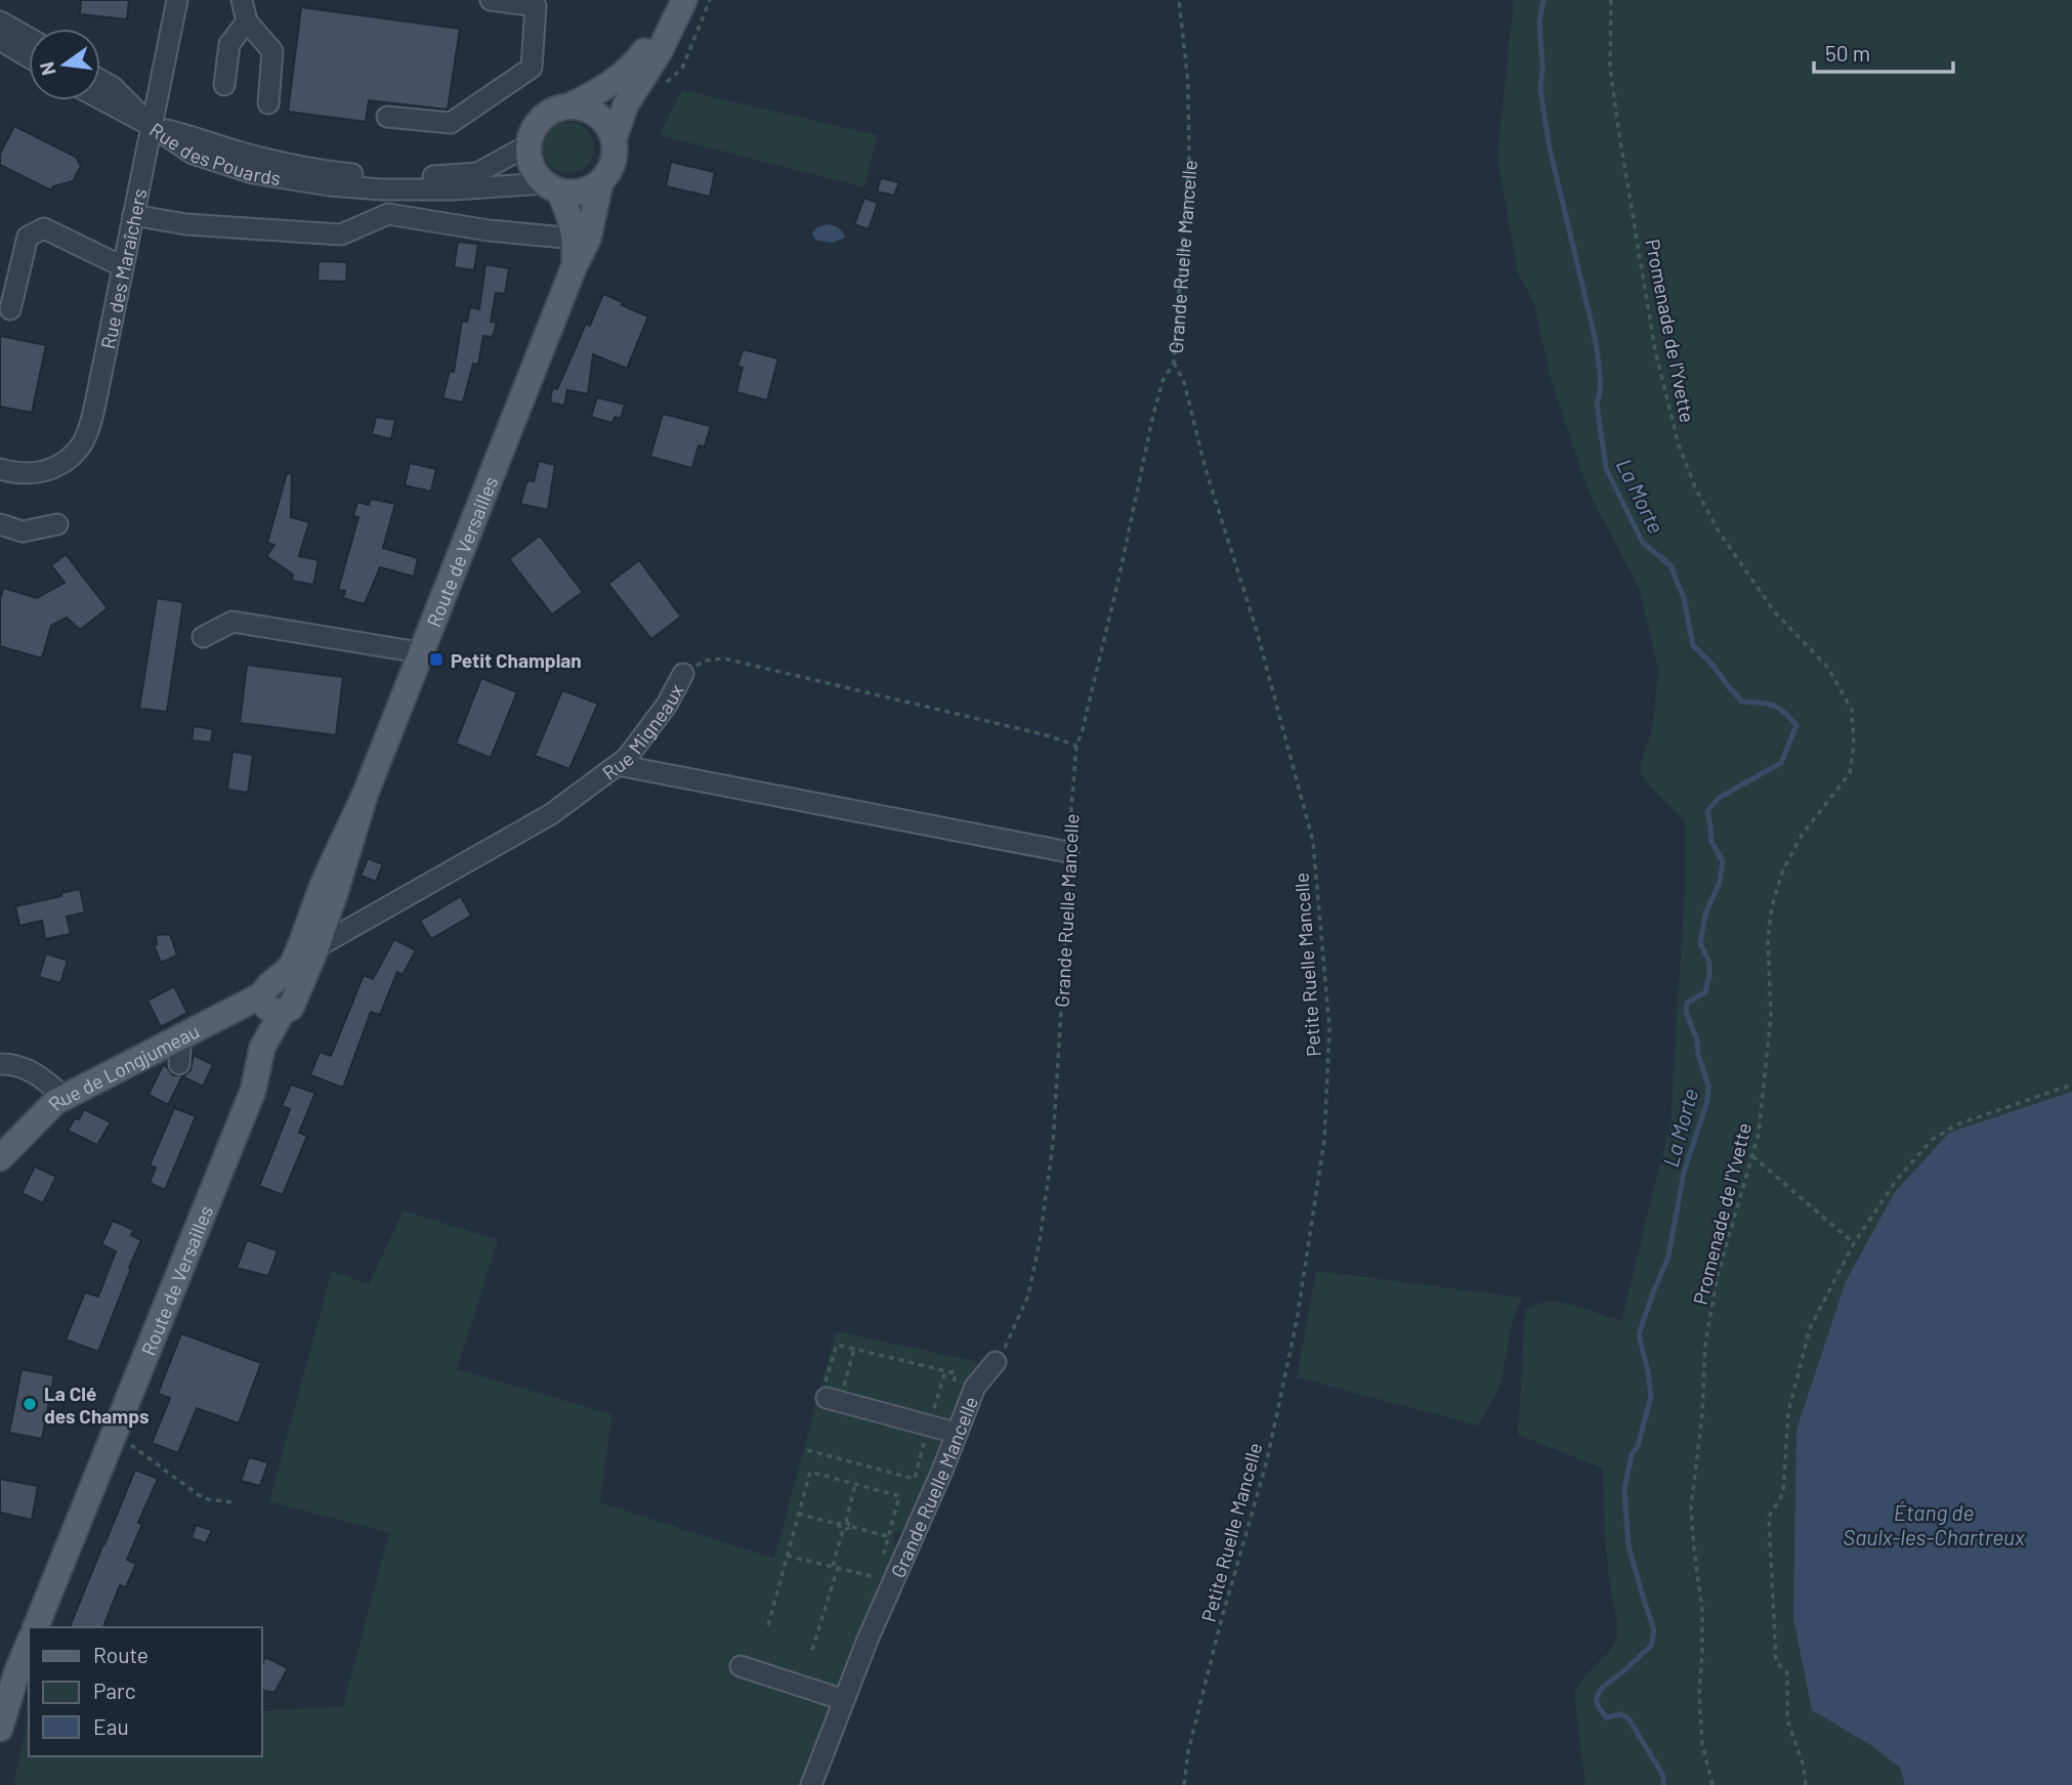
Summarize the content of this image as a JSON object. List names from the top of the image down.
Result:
{
  "streets": {
    "main road": ["Route de Versailles", "Rue de Longjumeau"],
    "street": [
      "Rue des Pouards",
      "Grande Ruelle Mancelle",
      "Rue des Maraîchers",
      "Rue Migneaux"
    ],
    "path": ["Promenade de l'Yvette", "Petite Ruelle Mancelle"]
  },
  "crossings": [
    ["Rue des Pouards", "Rue des Maraîchers"],
    ["Rue des Pouards", "Route de Versailles"],
    ["Grande Ruelle Mancelle", "Rue Migneaux"],
    ["Grande Ruelle Mancelle", "Petite Ruelle Mancelle"],
    ["Route de Versailles", "Rue Migneaux"]
  ],
  "water": ["La Morte", "Étang de Saulx-les-Chartreux"],
  "places": {
    "transit": ["Petit Champlan"],
    "other": ["La Clé des Champs"]
  },
  "legend": ["Route", "Parc", "Eau"],
  "scale_bar": "50 m",
  "north": "left"
}
